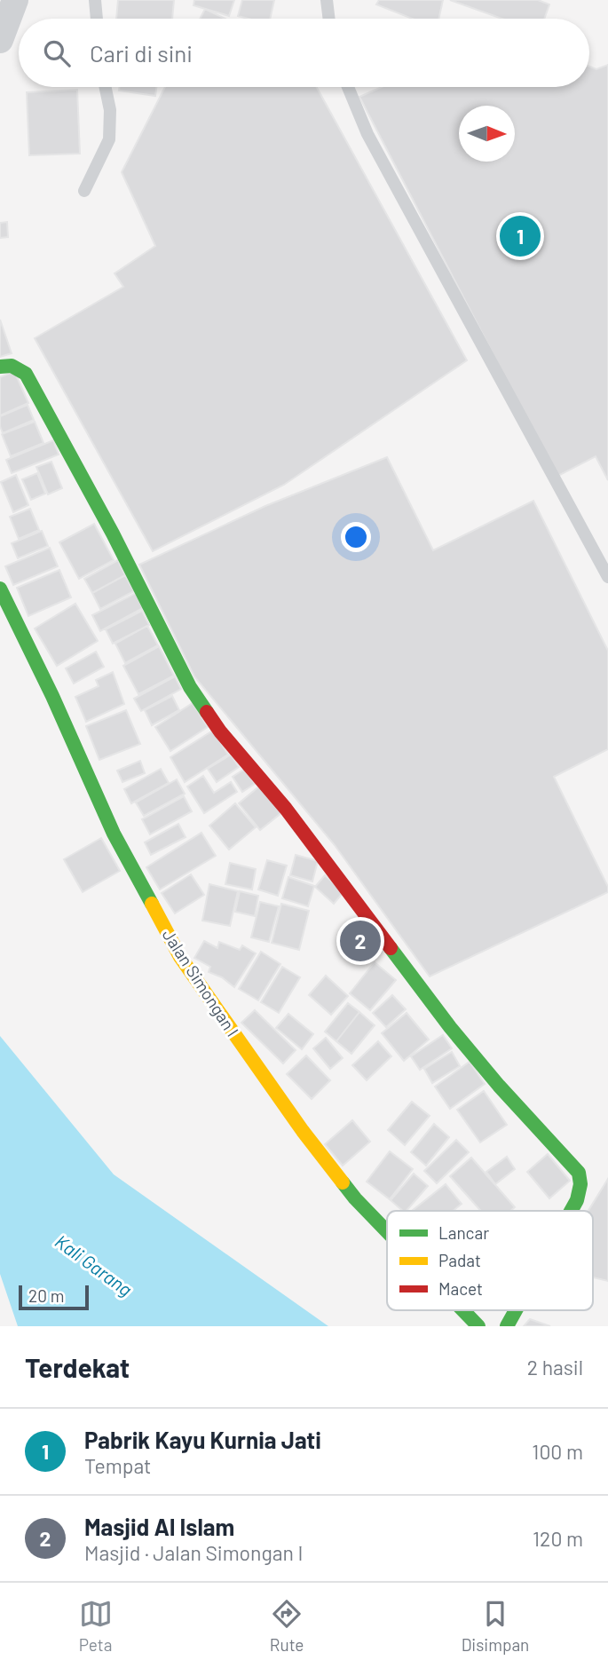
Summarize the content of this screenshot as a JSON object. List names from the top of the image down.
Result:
{
  "streets": {
    "street": ["Jalan Simongan I"]
  },
  "water": ["Kali Garang"],
  "legend": ["Lancar", "Padat", "Macet"],
  "scale_bar": "20 m",
  "north": "right",
  "page": {
    "search": "Cari di sini",
    "pins": ["1", "2"],
    "scale": "20 m",
    "heading": ["Terdekat", "2 hasil"],
    "list": [
      {
        "mark": "1",
        "name": "Pabrik Kayu Kurnia Jati",
        "note": "Tempat",
        "value": "100 m"
      },
      {
        "mark": "2",
        "name": "Masjid Al Islam",
        "note": "Masjid · Jalan Simongan I",
        "value": "120 m"
      }
    ],
    "nav": ["Peta", "Rute", "Disimpan"]
  }
}
